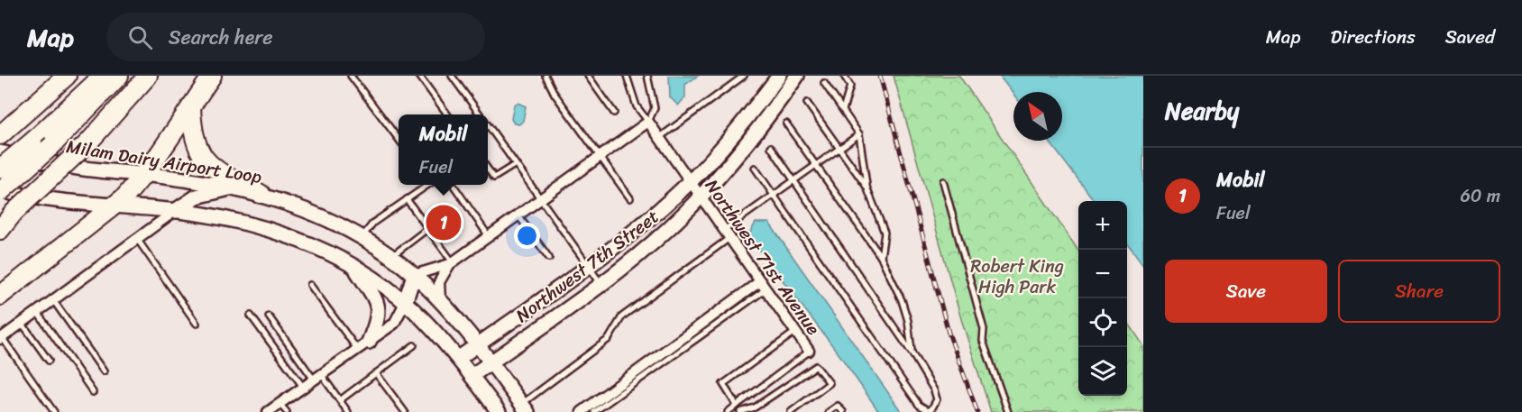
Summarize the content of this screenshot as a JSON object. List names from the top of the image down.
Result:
{
  "streets": {
    "main road": ["Milam Dairy Airport Loop", "Northwest 7th Street"],
    "street": ["Northwest 71st Avenue"]
  },
  "crossings": [
    ["Milam Dairy Airport Loop", "Northwest 7th Street"],
    ["Northwest 71st Avenue", "Northwest 7th Street"]
  ],
  "parks": ["Robert King High Park"],
  "north": "top left",
  "page": {
    "header": "Map",
    "search": "Search here",
    "nav": ["Map", "Directions", "Saved"],
    "heading": "Nearby",
    "popup": ["Mobil", "Fuel"],
    "list": [
      {
        "mark": "1",
        "name": "Mobil",
        "note": "Fuel",
        "value": "60 m"
      }
    ],
    "map_buttons": ["+", "−"],
    "pins": "1",
    "buttons": ["Save", "Share"]
  }
}
